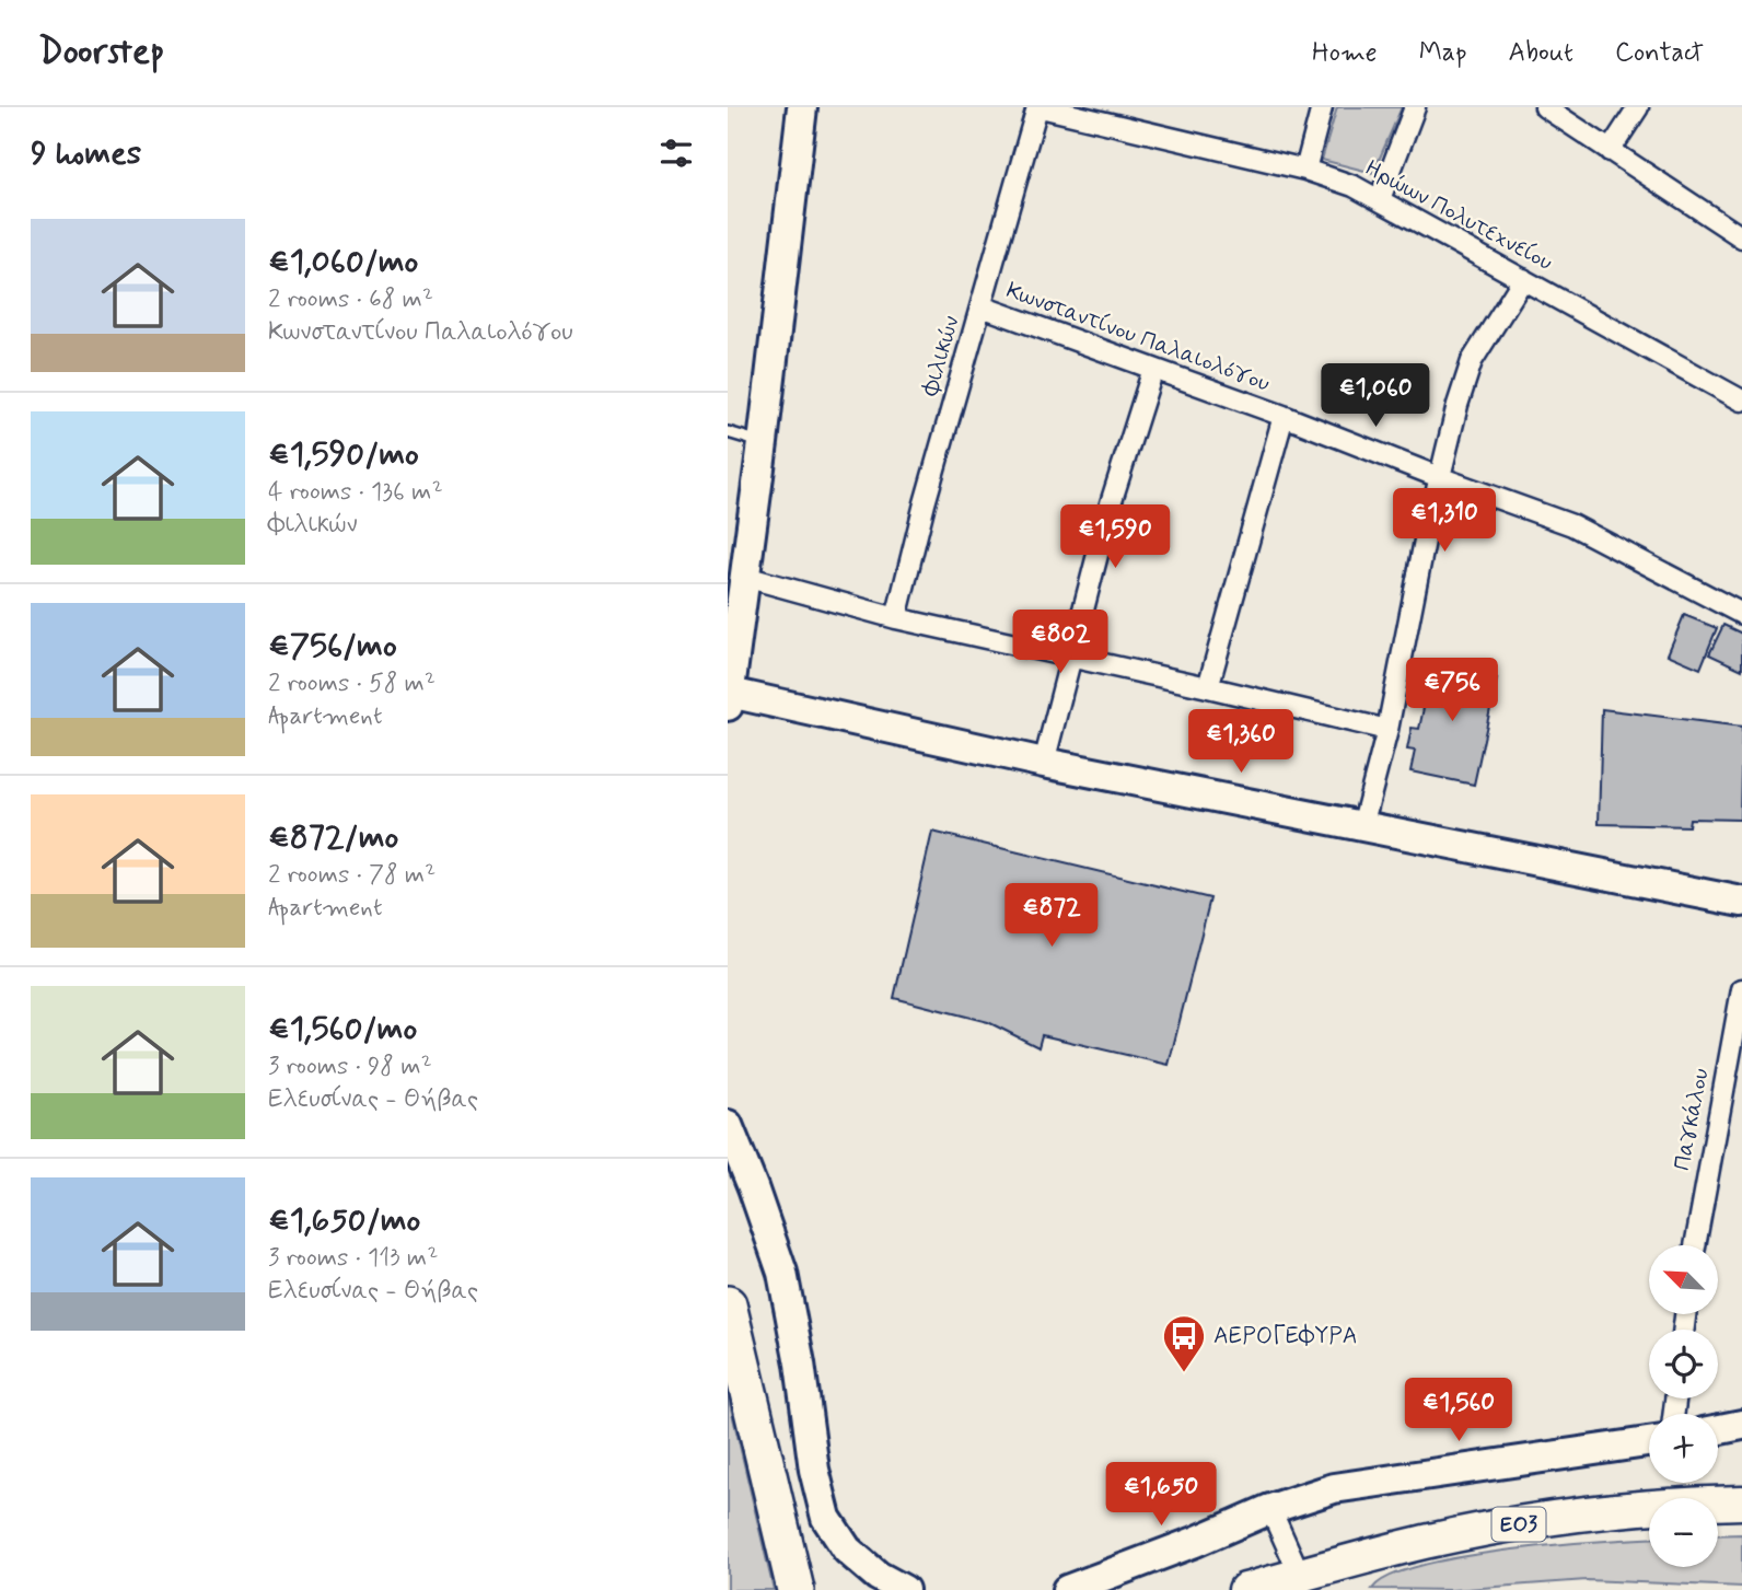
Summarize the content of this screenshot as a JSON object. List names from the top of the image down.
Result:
{
  "streets": {
    "main road": ["ΕΟ3"],
    "street": [
      "Ηρώων Πολυτεχνείου",
      "Κωνσταντίνου Παλαιολόγου",
      "Φιλικών",
      "Παγκάλου"
    ]
  },
  "crossings": [
    ["Ηρώων Πολυτεχνείου", "Φιλικών"],
    ["Κωνσταντίνου Παλαιολόγου", "Φιλικών"]
  ],
  "places": {
    "bus stop": ["ΑΕΡΟΓΕΦΥΡΑ"]
  },
  "north": "top left",
  "page": {
    "header": "Doorstep",
    "nav": [
      "Home",
      "Map",
      "About",
      "Contact"
    ],
    "heading": "9 homes",
    "list": [
      {
        "name": "€1,060/mo",
        "note": "2 rooms · 68 m² · Κωνσταντίνου Παλαιολόγου"
      },
      {
        "name": "€1,590/mo",
        "note": "4 rooms · 136 m² · Φιλικών"
      },
      {
        "name": "€756/mo",
        "note": "2 rooms · 58 m² · Apartment"
      },
      {
        "name": "€872/mo",
        "note": "2 rooms · 78 m² · Apartment"
      },
      {
        "name": "€1,560/mo",
        "note": "3 rooms · 98 m² · Ελευσίνας - Θήβας"
      },
      {
        "name": "€1,650/mo",
        "note": "3 rooms · 113 m² · Ελευσίνας - Θήβας"
      }
    ],
    "price": [
      "€1,060",
      "€1,310",
      "€1,590",
      "€802",
      "€756",
      "€1,360",
      "€872",
      "€1,560",
      "€1,650"
    ],
    "map_buttons": ["+", "−"]
  }
}
